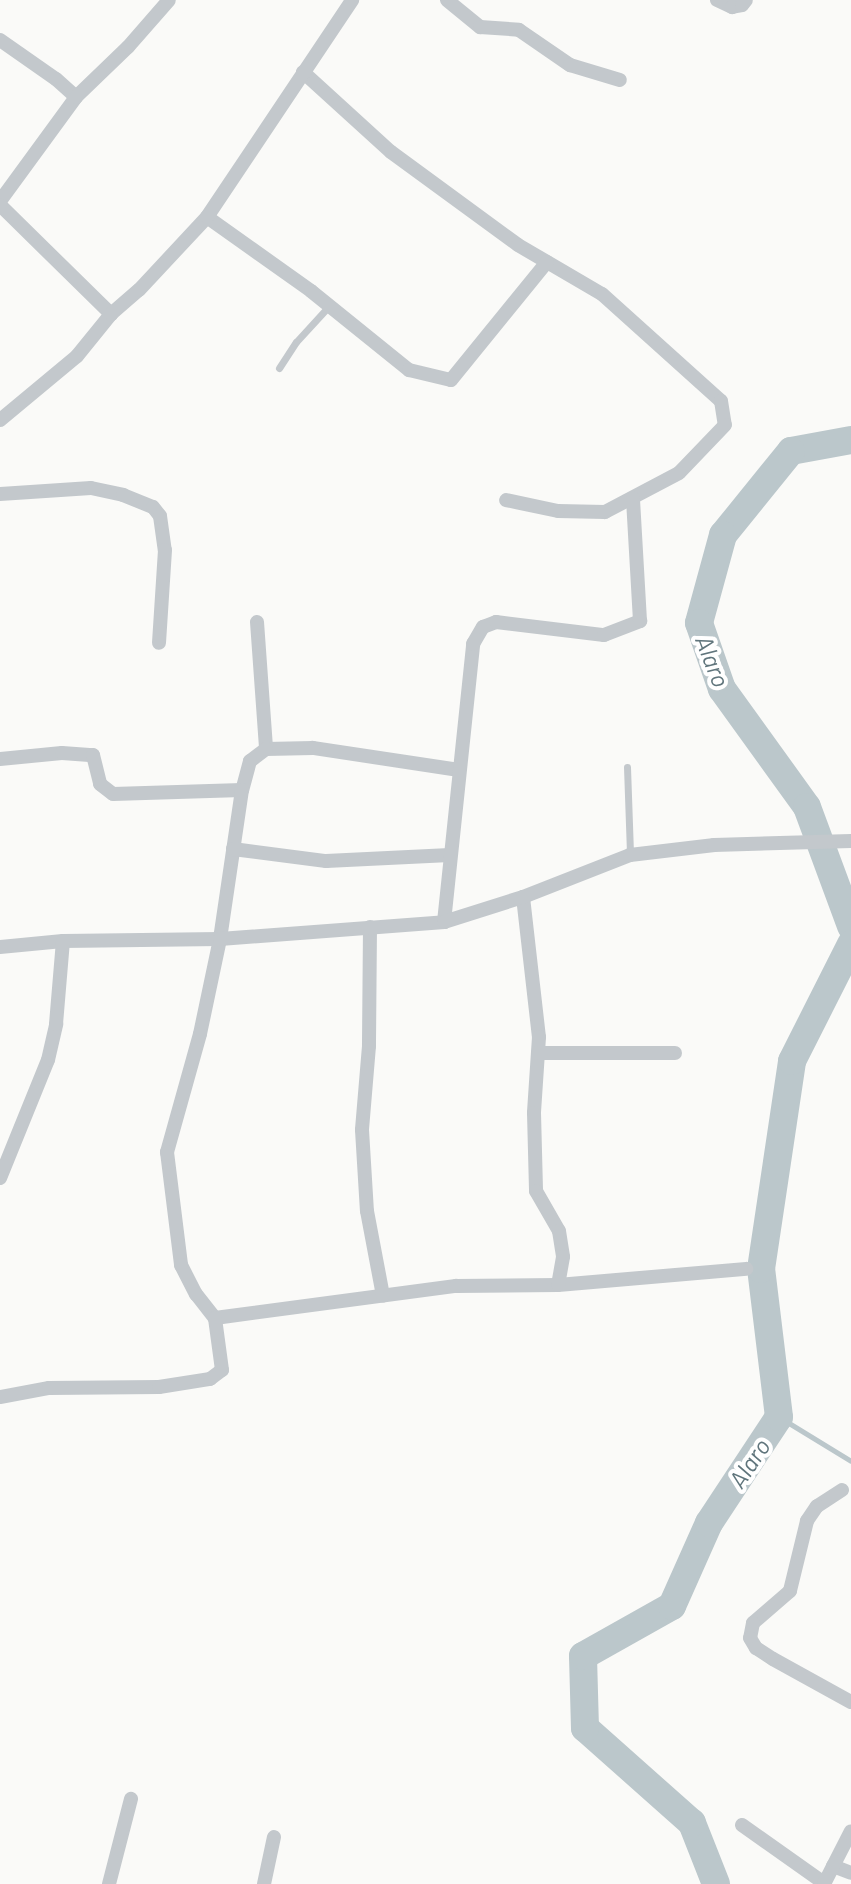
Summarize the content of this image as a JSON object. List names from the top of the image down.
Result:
{
  "water": ["Alaro"]
}
